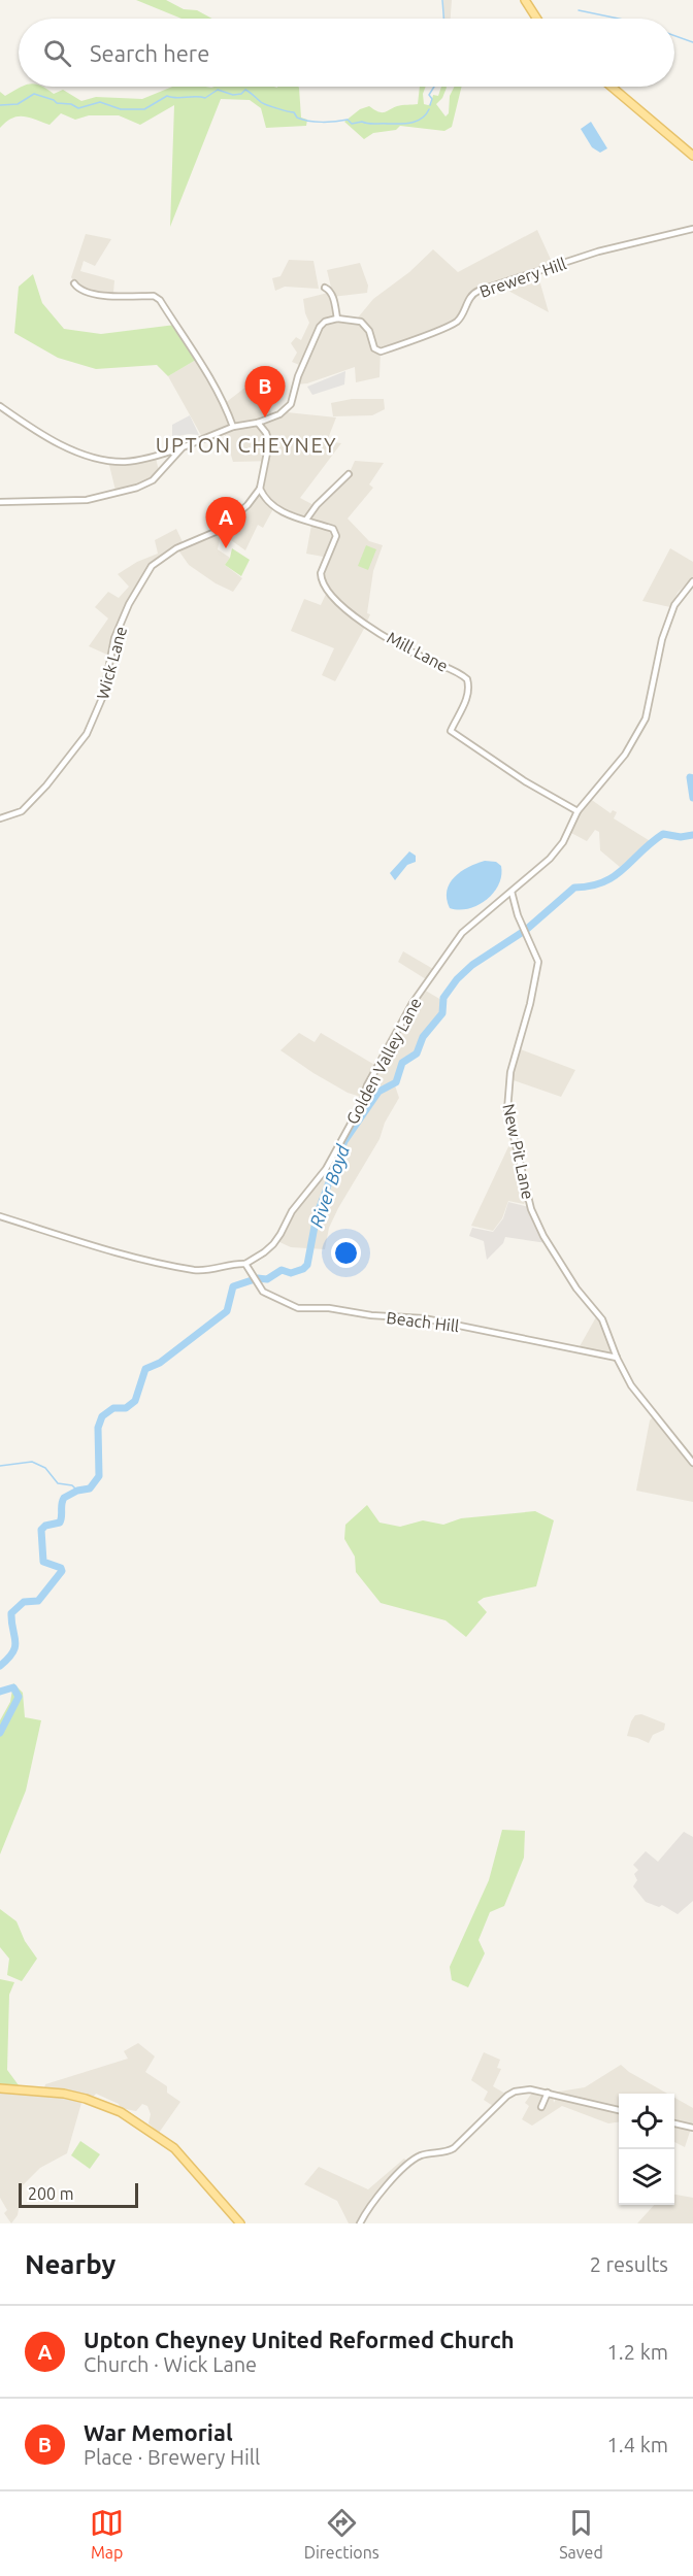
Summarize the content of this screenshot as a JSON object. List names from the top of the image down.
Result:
{
  "streets": {
    "street": [
      "Brewery Hill",
      "Mill Lane",
      "Wick Lane",
      "Golden Valley Lane",
      "New Pit Lane",
      "Beach Hill"
    ]
  },
  "crossings": [
    ["Mill Lane", "Wick Lane"],
    ["Mill Lane", "Golden Valley Lane"],
    ["Golden Valley Lane", "New Pit Lane"],
    ["Golden Valley Lane", "Beach Hill"],
    ["New Pit Lane", "Beach Hill"]
  ],
  "districts": ["UPTON CHEYNEY"],
  "water": ["River Boyd"],
  "scale_bar": "200 m",
  "page": {
    "search": "Search here",
    "pins": ["B", "A"],
    "scale": "200 m",
    "heading": ["Nearby", "2 results"],
    "list": [
      {
        "mark": "A",
        "name": "Upton Cheyney United Reformed Church",
        "note": "Church · Wick Lane",
        "value": "1.2 km"
      },
      {
        "mark": "B",
        "name": "War Memorial",
        "note": "Place · Brewery Hill",
        "value": "1.4 km"
      }
    ],
    "nav": ["Map", "Directions", "Saved"]
  }
}
